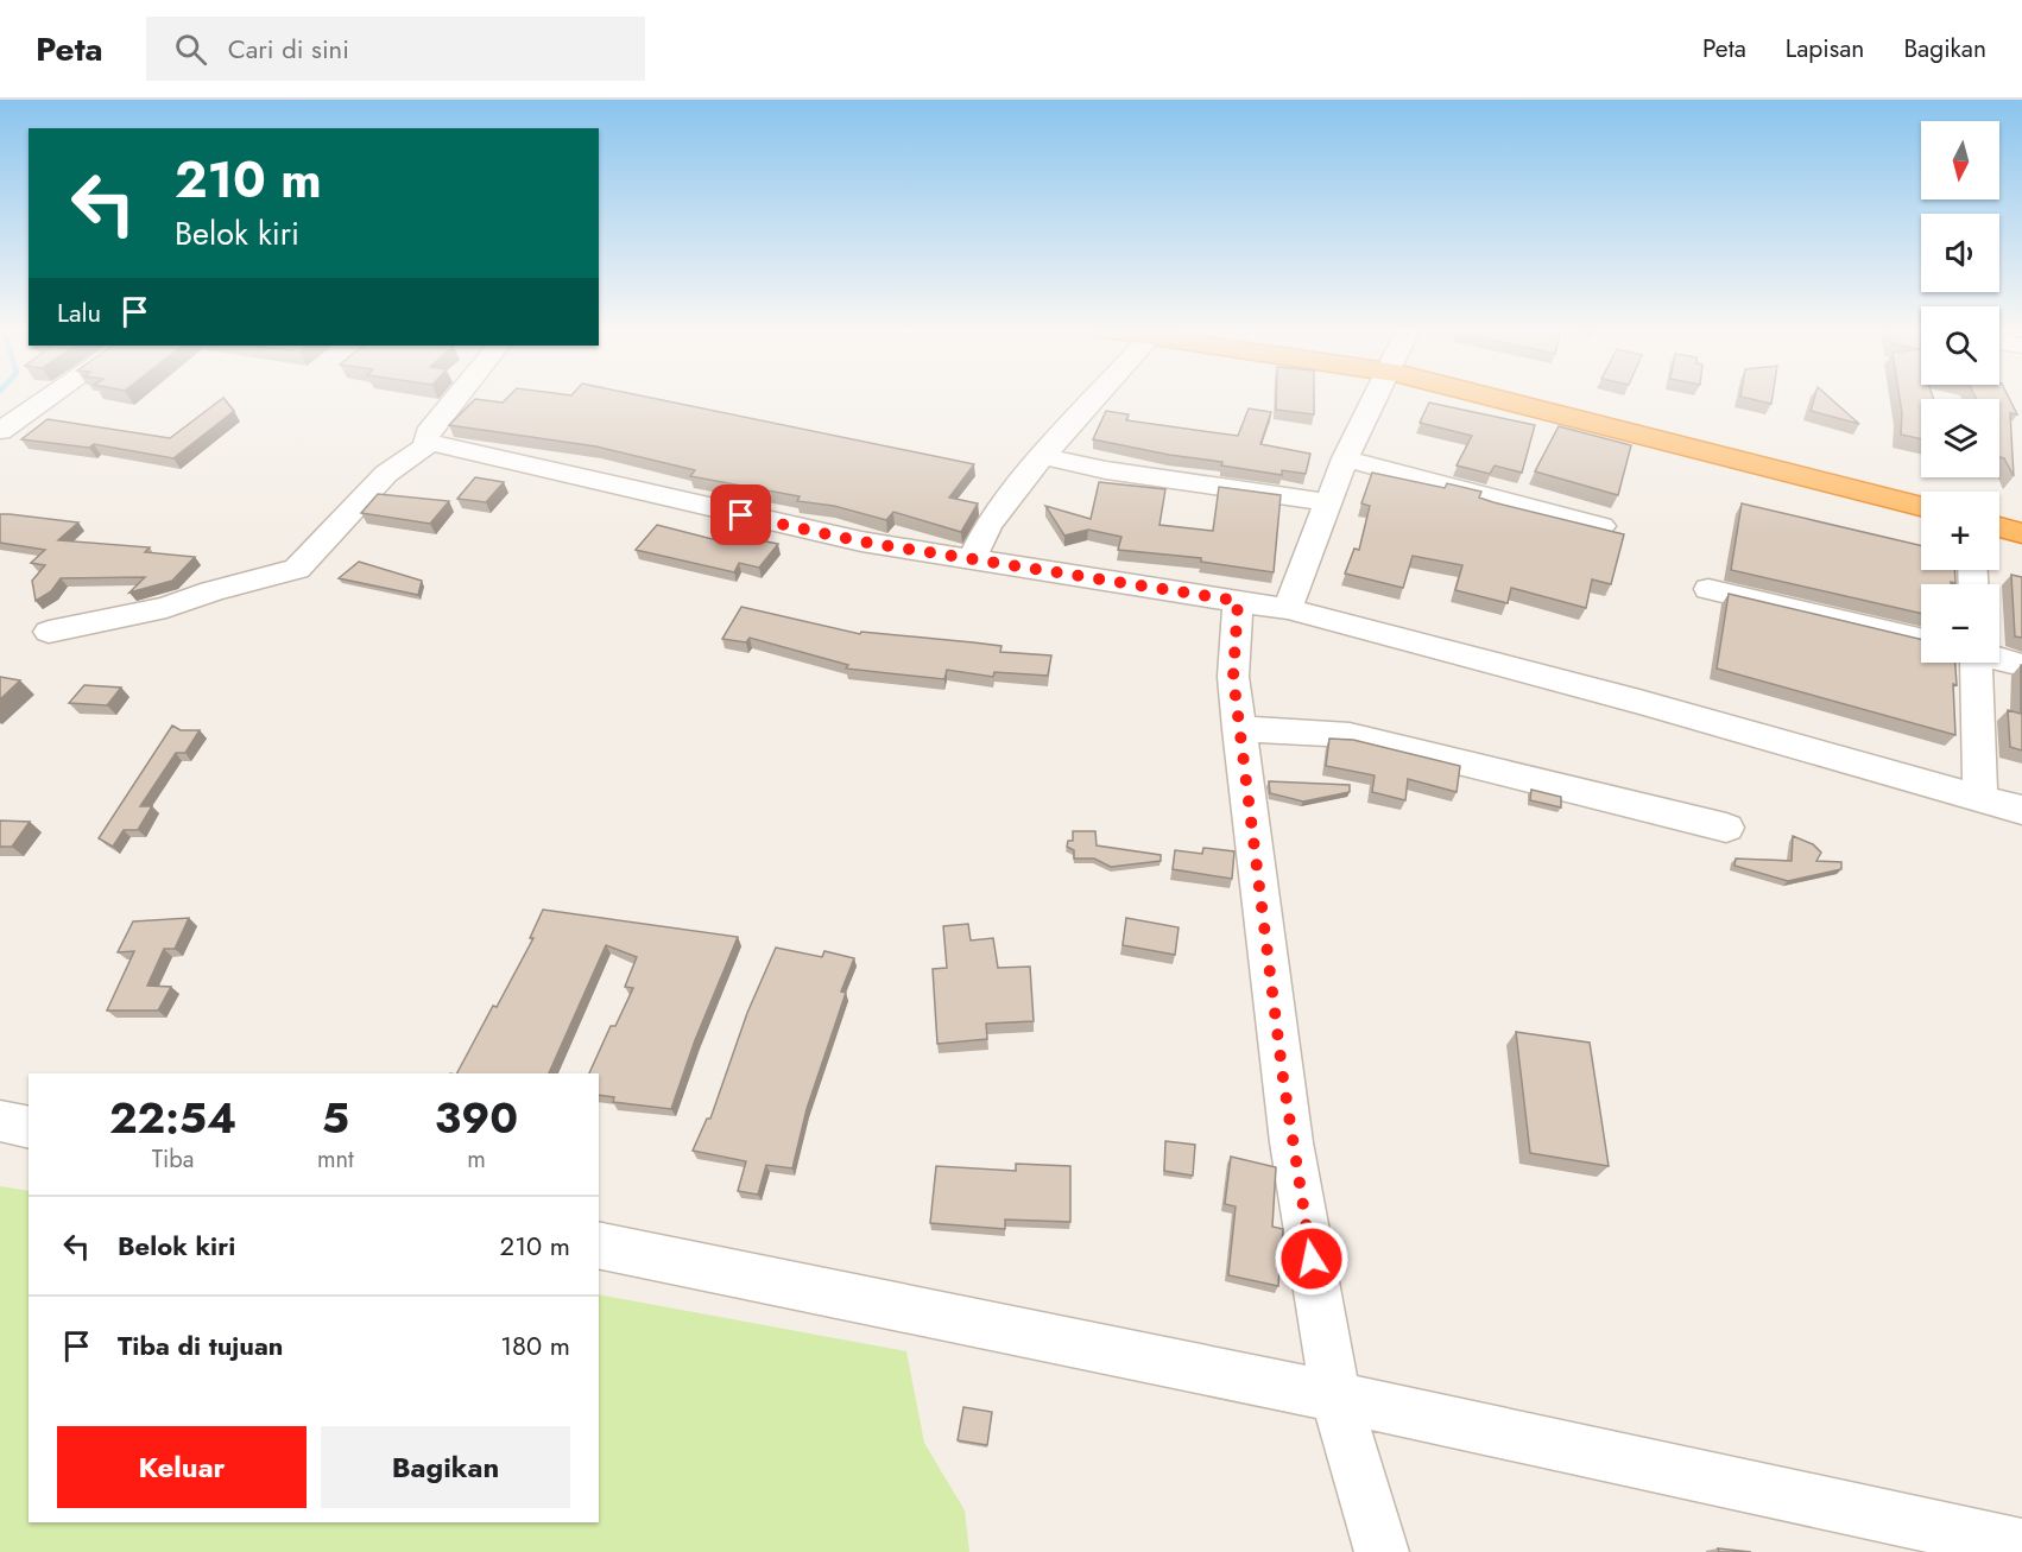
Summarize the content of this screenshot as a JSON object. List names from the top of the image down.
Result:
{
  "north": "bottom",
  "page": {
    "header": "Peta",
    "search": "Cari di sini",
    "nav": ["Peta", "Lapisan", "Bagikan"],
    "map_buttons": ["+", "−"],
    "turn": ["210 m", "Belok kiri"],
    "then": "Lalu",
    "eta": [
      "22:54",
      "Tiba",
      "5",
      "mnt",
      "390",
      "m"
    ],
    "list": [
      {
        "name": "Belok kiri",
        "value": "210 m"
      },
      {
        "name": "Tiba di tujuan",
        "value": "180 m"
      }
    ],
    "buttons": ["Keluar", "Bagikan"]
  }
}
